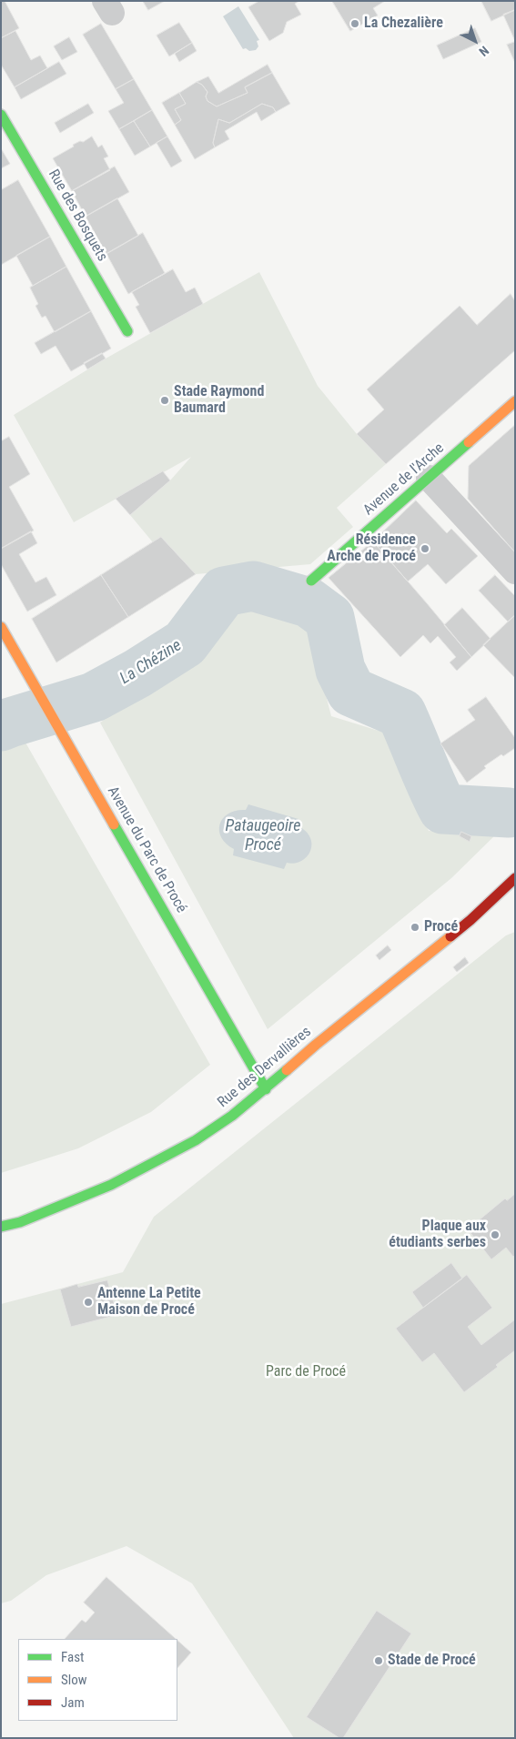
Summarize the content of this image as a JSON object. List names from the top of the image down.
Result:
{
  "streets": {
    "street": [
      "Rue des Bosquets",
      "Avenue de l'Arche",
      "Avenue du Parc de Procé",
      "Rue des Dervallières"
    ]
  },
  "crossings": [
    ["Avenue du Parc de Procé", "Rue des Dervallières"]
  ],
  "water": ["La Chézine", "Pataugeoire Procé"],
  "parks": ["Parc de Procé"],
  "places": [
    "La Chezalière",
    "Stade Raymond Baumard",
    "Résidence Arche de Procé",
    "Procé",
    "Plaque aux étudiants serbes",
    "Antenne La Petite Maison de Procé",
    "Stade de Procé"
  ],
  "legend": ["Fast", "Slow", "Jam"],
  "north": "bottom right"
}
